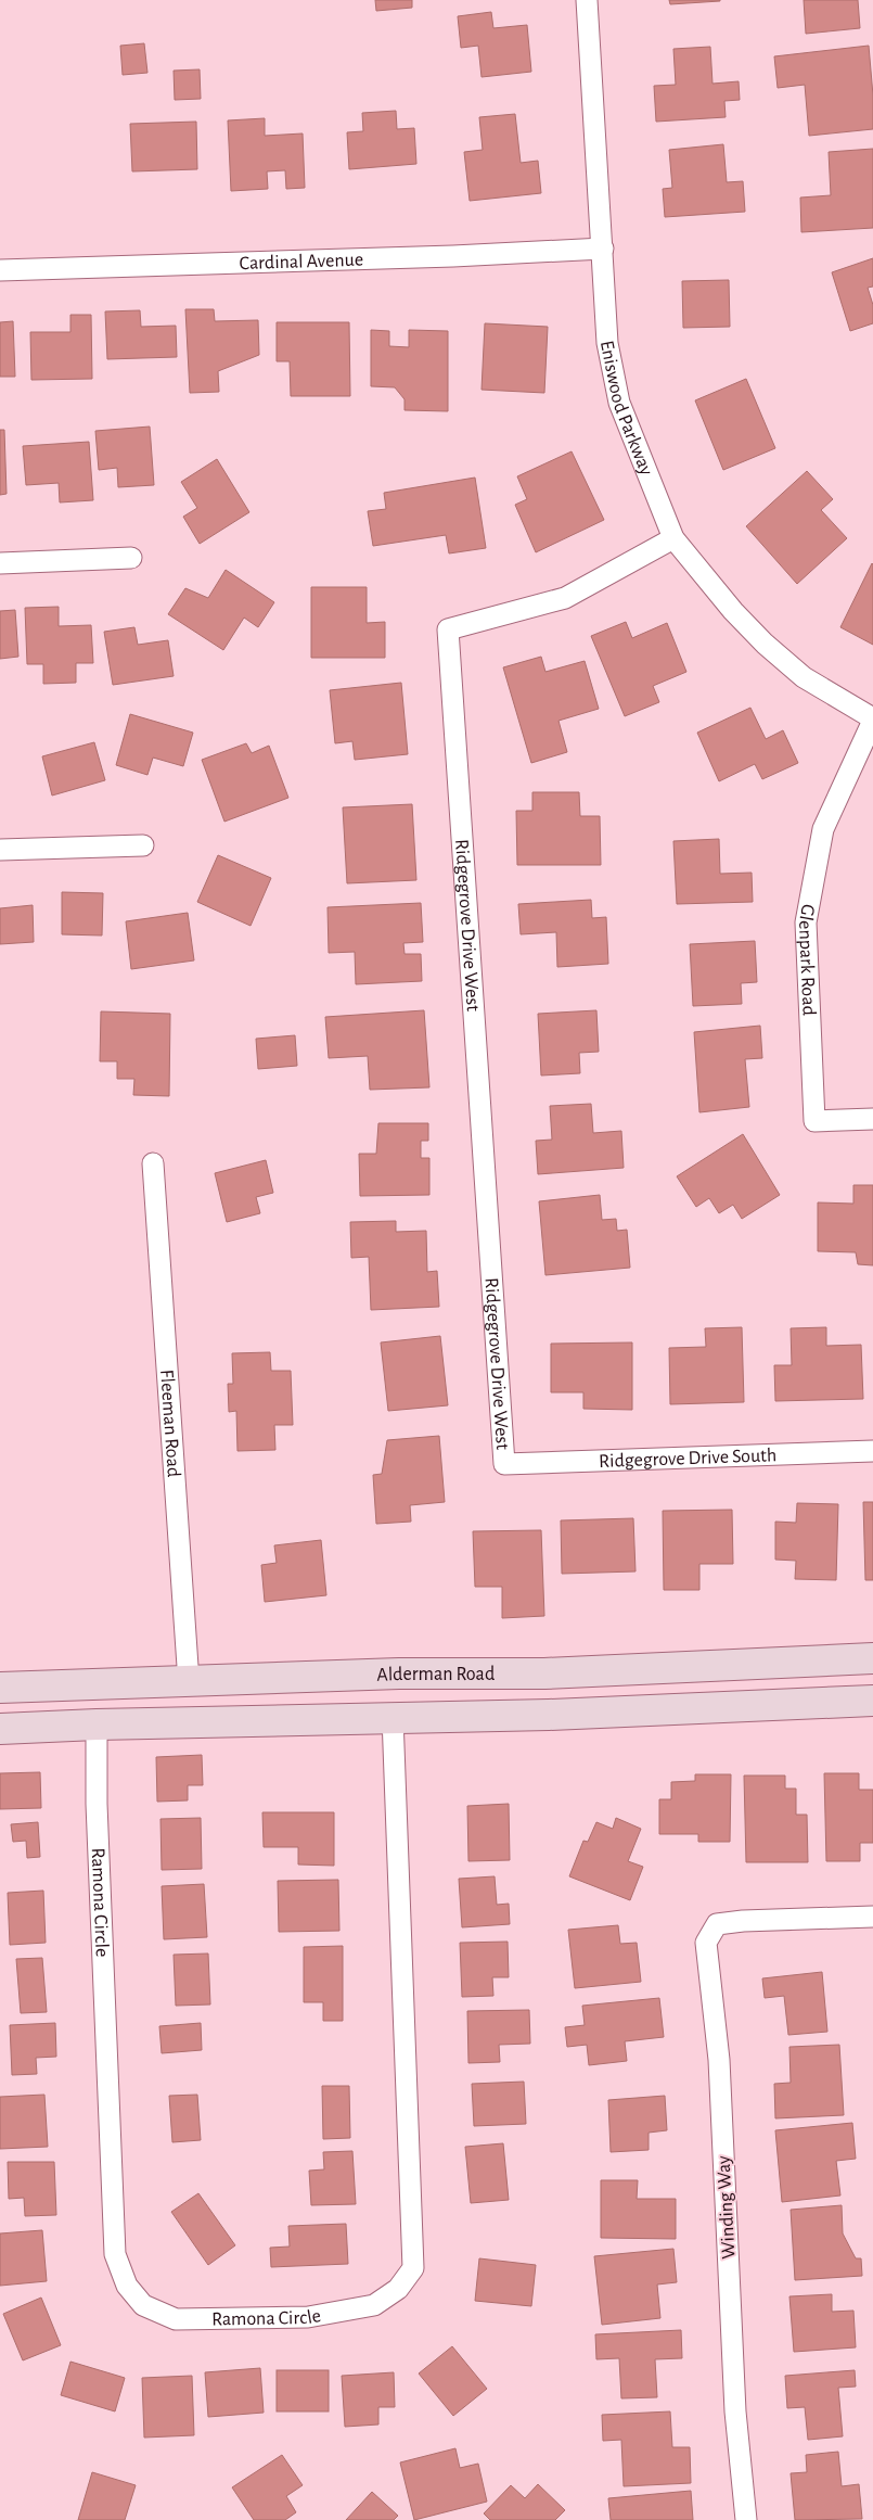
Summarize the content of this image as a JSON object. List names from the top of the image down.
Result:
{
  "streets": {
    "main road": ["Alderman Road"],
    "street": [
      "Cardinal Avenue",
      "Eniswood Parkway",
      "Ridgegrove Drive West",
      "Glenpark Road",
      "Fleeman Road",
      "Ridgegrove Drive South",
      "Ramona Circle",
      "Winding Way"
    ]
  },
  "crossings": [
    ["Cardinal Avenue", "Eniswood Parkway"],
    ["Eniswood Parkway", "Ridgegrove Drive West"],
    ["Eniswood Parkway", "Glenpark Road"],
    ["Ridgegrove Drive West", "Ridgegrove Drive South"],
    ["Fleeman Road", "Alderman Road"]
  ]
}
